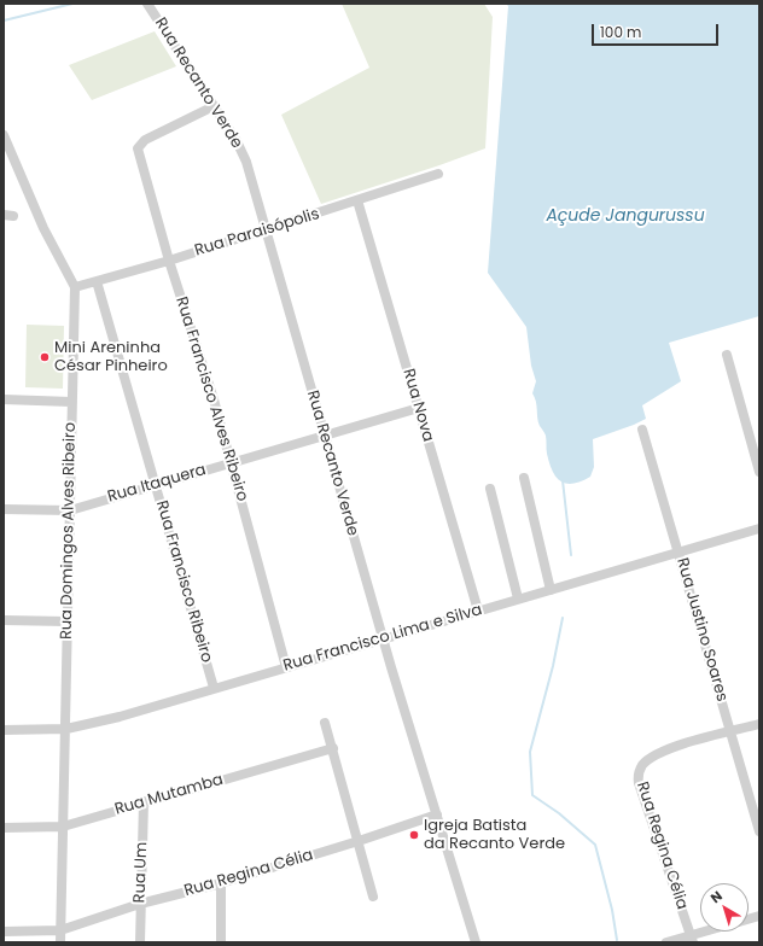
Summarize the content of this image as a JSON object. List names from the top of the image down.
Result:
{
  "streets": {
    "street": [
      "Rua Recanto Verde",
      "Rua Paraisópolis",
      "Rua Francisco Alves Ribeiro",
      "Rua Nova",
      "Rua Itaquera",
      "Rua Domingos Alves Ribeiro",
      "Rua Francisco Ribeiro",
      "Rua Justino Soares",
      "Rua Francisco Lima e Silva",
      "Rua Mutamba",
      "Rua Regina Célia",
      "Rua Um"
    ]
  },
  "crossings": [
    ["Rua Recanto Verde", "Rua Paraisópolis"],
    ["Rua Recanto Verde", "Rua Francisco Alves Ribeiro"],
    ["Rua Recanto Verde", "Rua Itaquera"],
    ["Rua Recanto Verde", "Rua Francisco Lima e Silva"],
    ["Rua Recanto Verde", "Rua Regina Célia"],
    ["Rua Paraisópolis", "Rua Francisco Alves Ribeiro"],
    ["Rua Paraisópolis", "Rua Nova"],
    ["Rua Paraisópolis", "Rua Domingos Alves Ribeiro"],
    ["Rua Paraisópolis", "Rua Francisco Ribeiro"],
    ["Rua Francisco Alves Ribeiro", "Rua Itaquera"],
    ["Rua Francisco Alves Ribeiro", "Rua Francisco Lima e Silva"],
    ["Rua Nova", "Rua Itaquera"],
    ["Rua Nova", "Rua Francisco Lima e Silva"],
    ["Rua Itaquera", "Rua Domingos Alves Ribeiro"],
    ["Rua Itaquera", "Rua Francisco Ribeiro"],
    ["Rua Domingos Alves Ribeiro", "Rua Francisco Lima e Silva"],
    ["Rua Domingos Alves Ribeiro", "Rua Mutamba"],
    ["Rua Domingos Alves Ribeiro", "Rua Regina Célia"],
    ["Rua Francisco Ribeiro", "Rua Francisco Lima e Silva"],
    ["Rua Justino Soares", "Rua Francisco Lima e Silva"],
    ["Rua Justino Soares", "Rua Regina Célia"],
    ["Rua Mutamba", "Rua Um"],
    ["Rua Regina Célia", "Rua Um"]
  ],
  "water": ["Açude Jangurussu"],
  "places": ["Mini Areninha César Pinheiro", "Igreja Batista da Recanto Verde"],
  "scale_bar": "100 m",
  "north": "top left"
}
